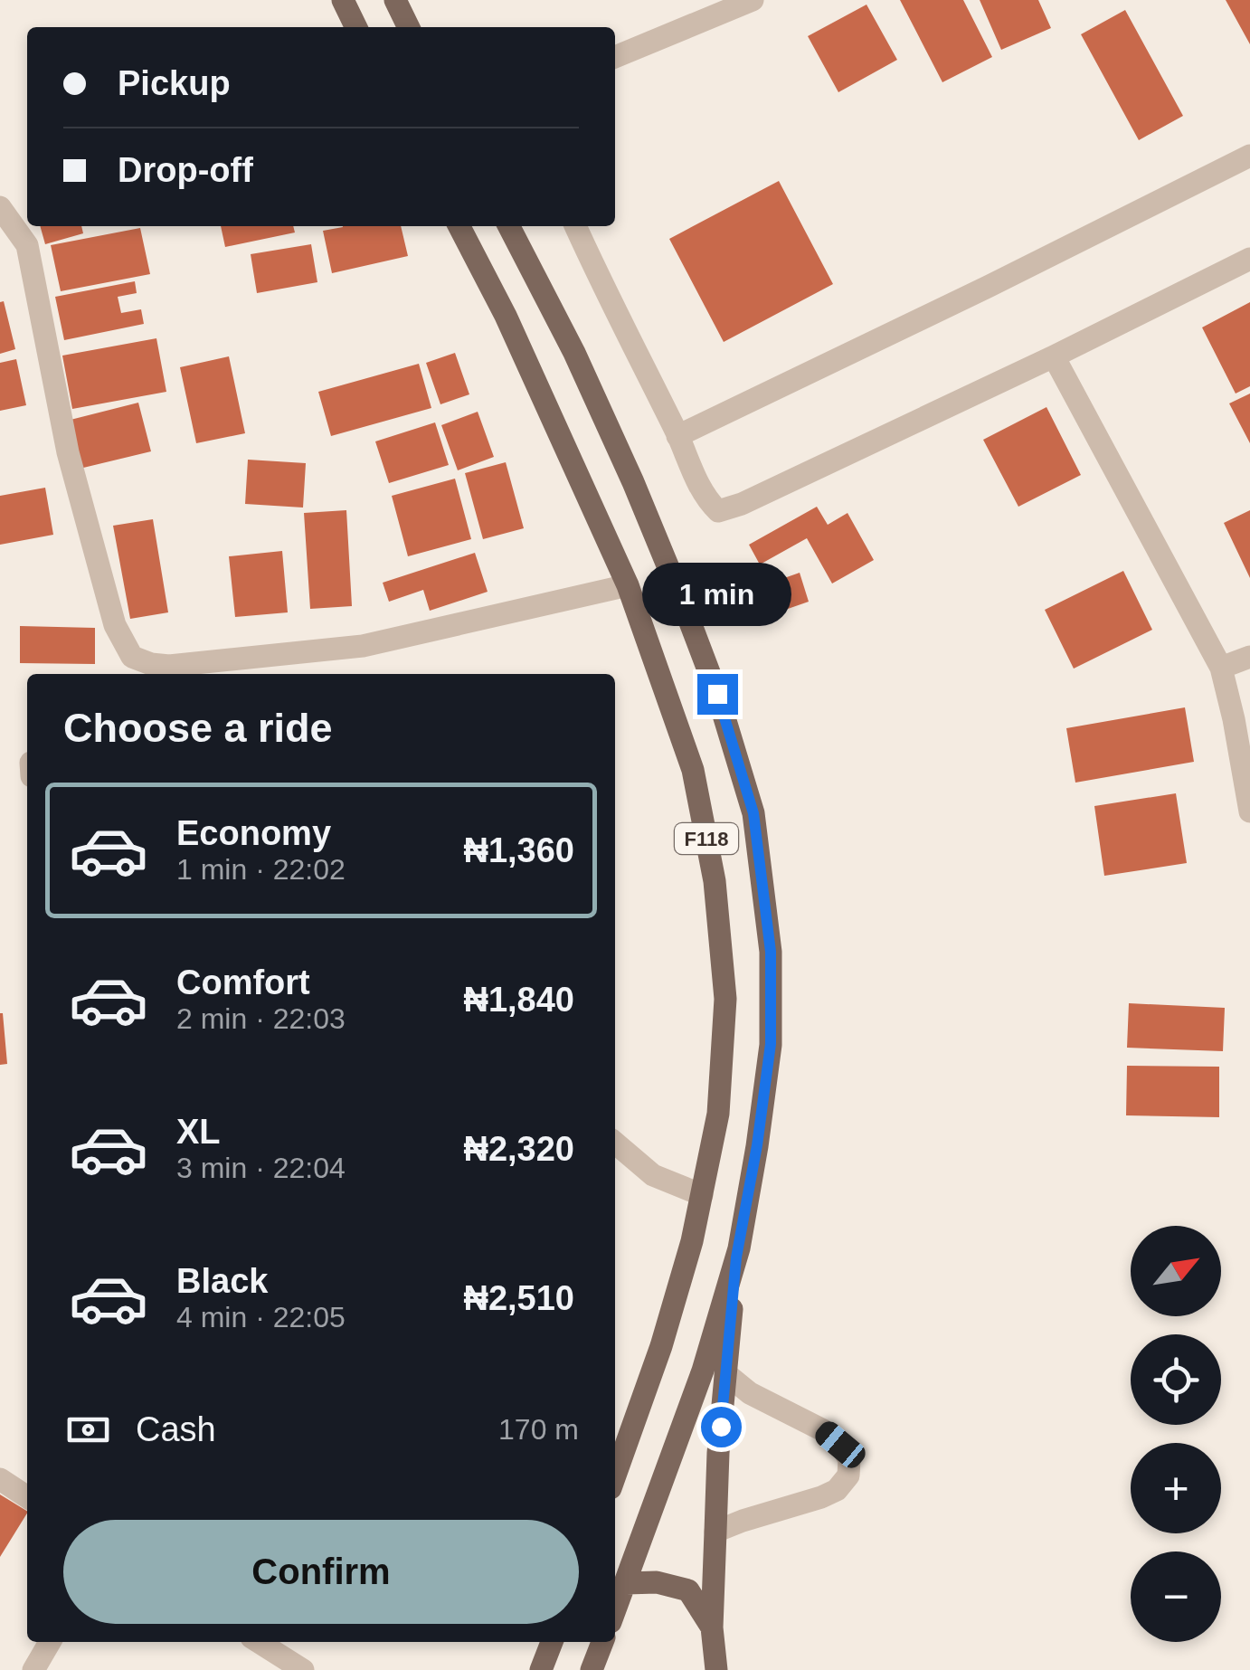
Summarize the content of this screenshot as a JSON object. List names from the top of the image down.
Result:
{
  "streets": {
    "main road": ["F118"]
  },
  "north": "top right",
  "page": {
    "banner": ["Pickup", "Drop-off"],
    "bubble": "1 min",
    "heading": "Choose a ride",
    "list": [
      {
        "name": "Economy",
        "note": "1 min · 22:02",
        "value": "₦1,360"
      },
      {
        "name": "Comfort",
        "note": "2 min · 22:03",
        "value": "₦1,840"
      },
      {
        "name": "XL",
        "note": "3 min · 22:04",
        "value": "₦2,320"
      },
      {
        "name": "Black",
        "note": "4 min · 22:05",
        "value": "₦2,510"
      }
    ],
    "map_buttons": ["+", "−"],
    "pay": ["Cash", "170 m"],
    "buttons": "Confirm"
  }
}
